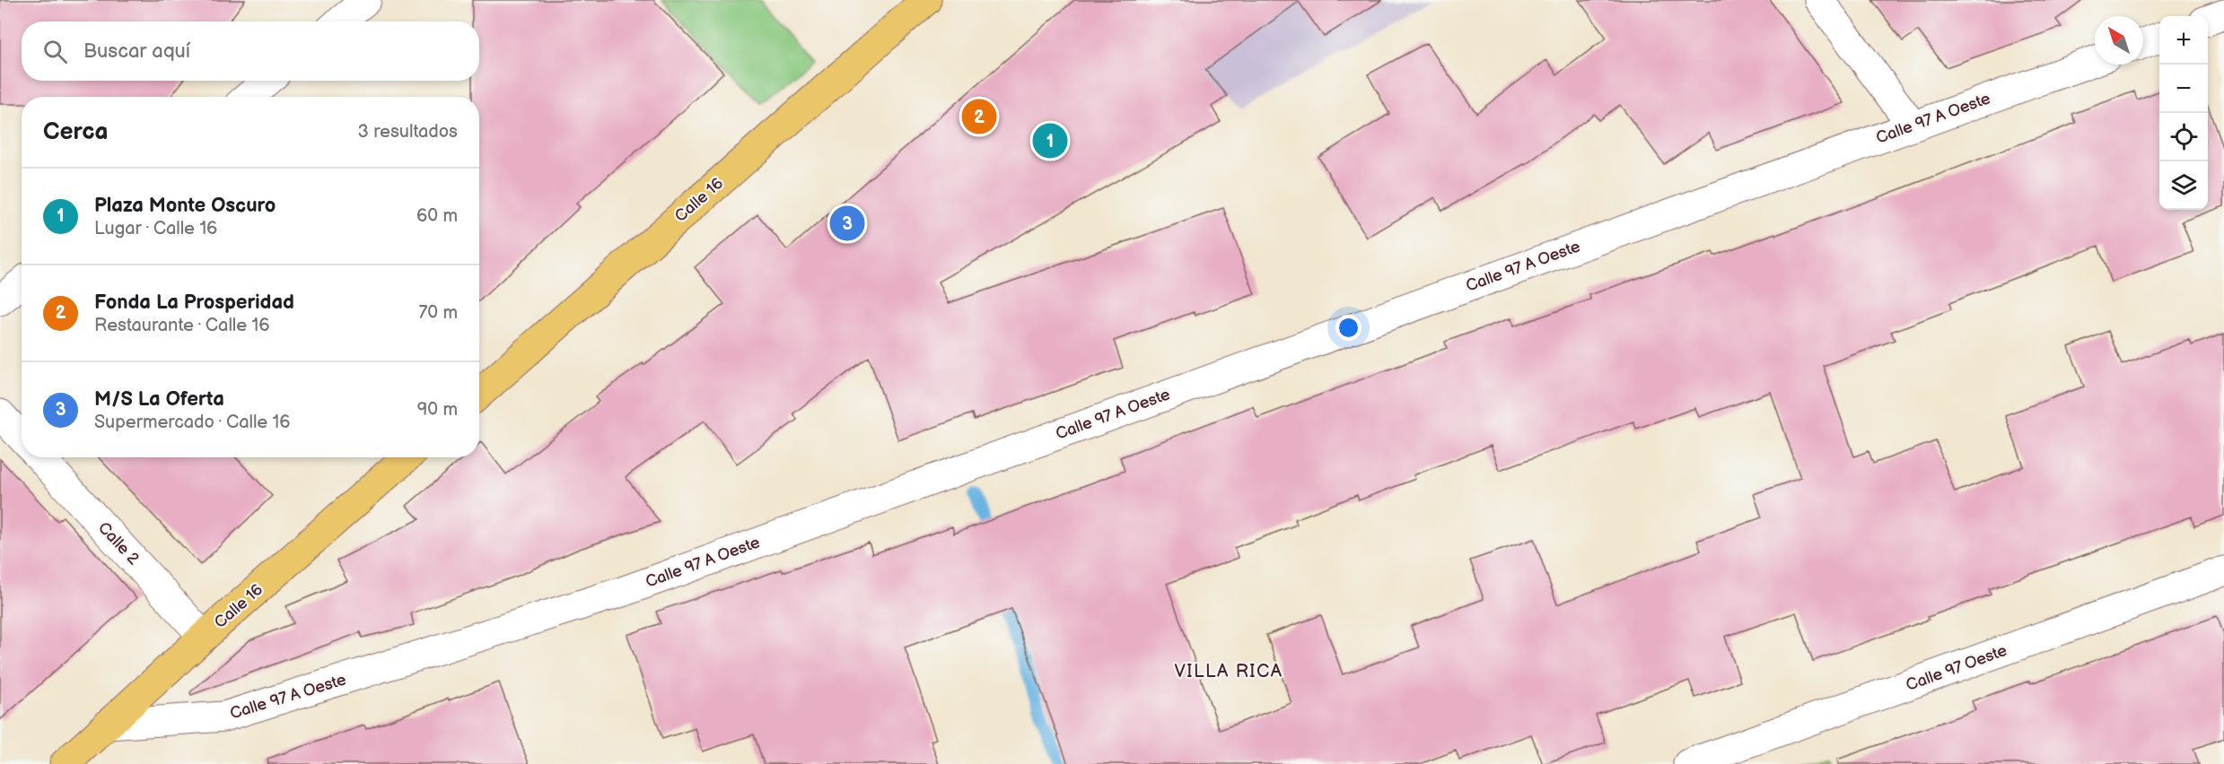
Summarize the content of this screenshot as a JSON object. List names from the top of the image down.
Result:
{
  "streets": {
    "main road": ["Calle 16"],
    "street": ["Calle 97 A Oeste", "Calle 2", "Calle 97 Oeste"]
  },
  "crossings": [
    ["Calle 97 A Oeste", "Calle 16"],
    ["Calle 16", "Calle 2"]
  ],
  "districts": ["VILLA RICA"],
  "north": "top left",
  "page": {
    "map_buttons": ["+", "−"],
    "search": "Buscar aquí",
    "pins": ["2", "1", "3"],
    "heading": ["Cerca", "3 resultados"],
    "list": [
      {
        "mark": "1",
        "name": "Plaza Monte Oscuro",
        "note": "Lugar · Calle 16",
        "value": "60 m"
      },
      {
        "mark": "2",
        "name": "Fonda La Prosperidad",
        "note": "Restaurante · Calle 16",
        "value": "70 m"
      },
      {
        "mark": "3",
        "name": "M/S La Oferta",
        "note": "Supermercado · Calle 16",
        "value": "90 m"
      }
    ]
  }
}
